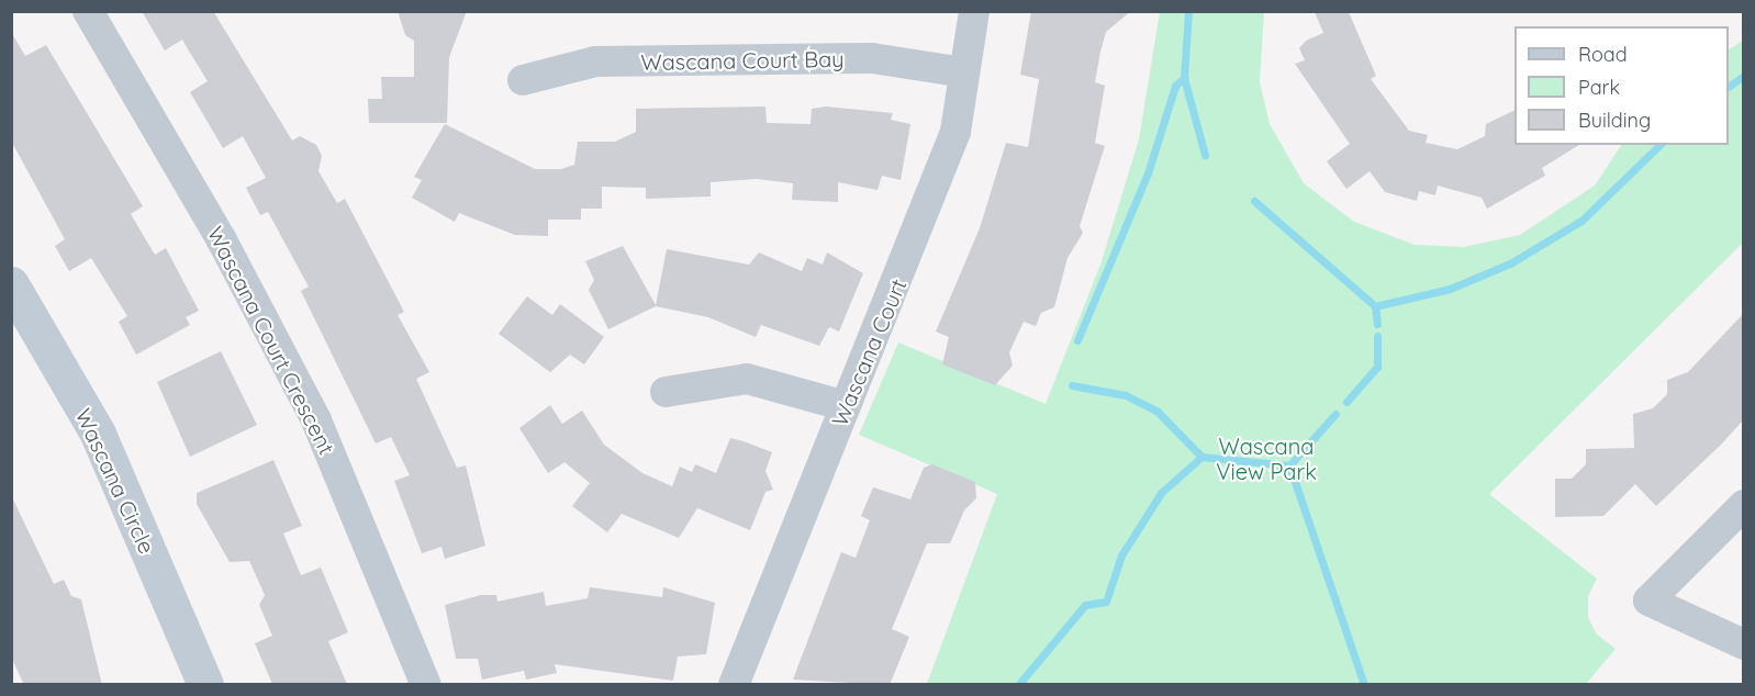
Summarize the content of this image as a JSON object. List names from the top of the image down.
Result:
{
  "streets": {
    "street": [
      "Wascana Court Bay",
      "Wascana Court Crescent",
      "Wascana Court",
      "Wascana Circle"
    ]
  },
  "crossings": [
    ["Wascana Court Bay", "Wascana Court"]
  ],
  "parks": ["Wascana View Park"],
  "legend": ["Road", "Park", "Building"]
}
